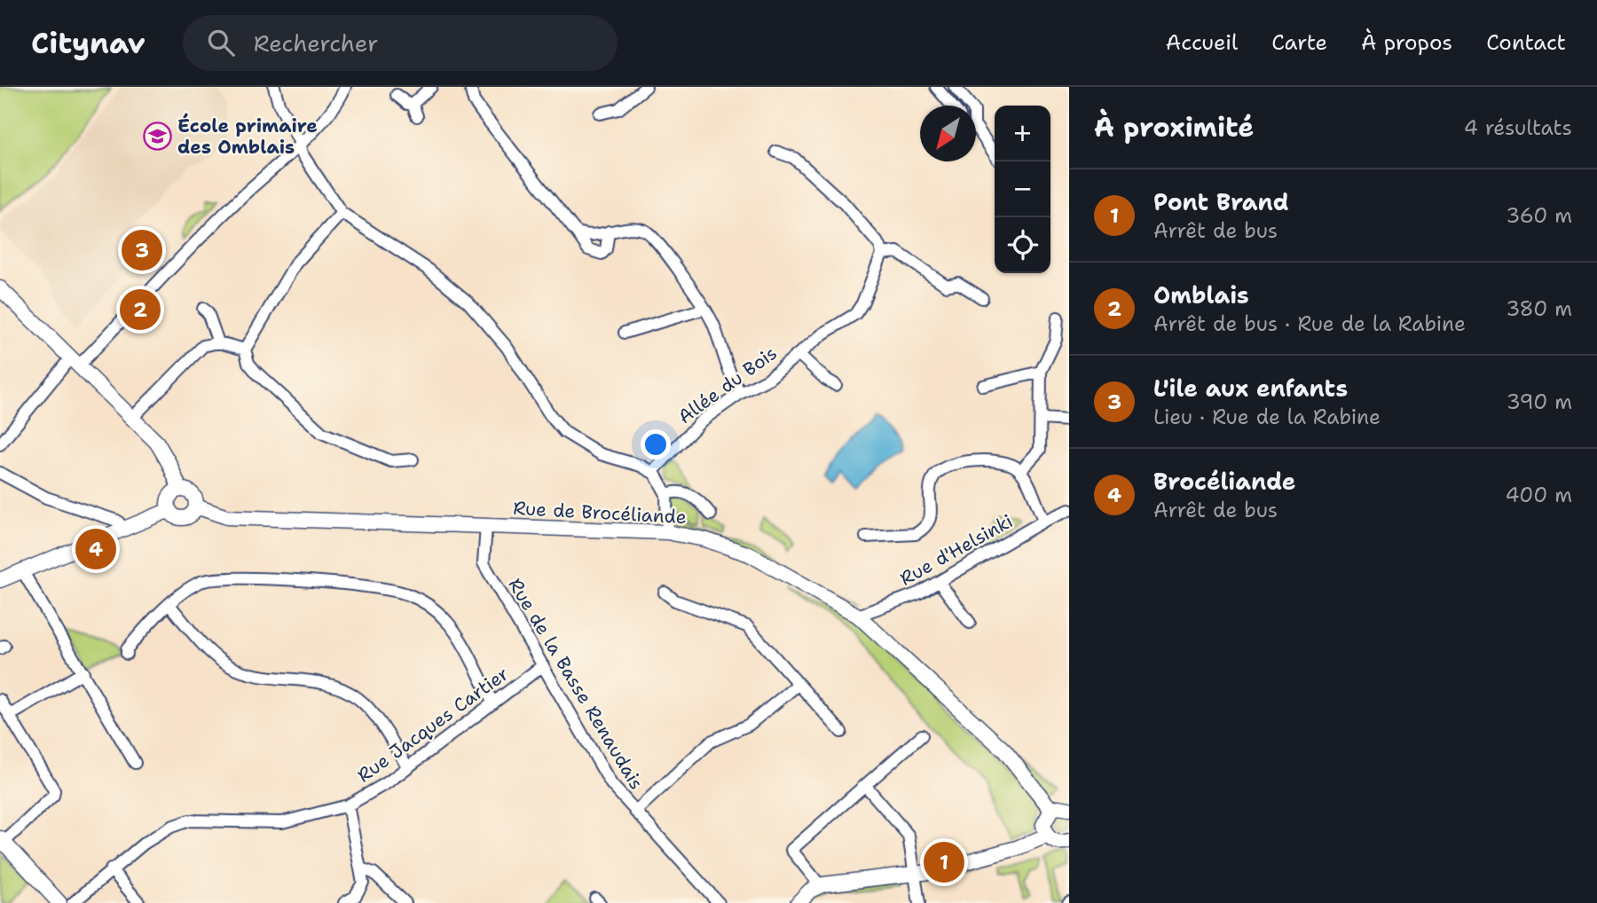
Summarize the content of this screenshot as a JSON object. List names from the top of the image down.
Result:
{
  "streets": {
    "street": [
      "Allée du Bois",
      "Rue de Brocéliande",
      "Rue d'Helsinki",
      "Rue de la Basse Renaudais",
      "Rue Jacques Cartier"
    ]
  },
  "crossings": [
    ["Rue de Brocéliande", "Rue d'Helsinki"],
    ["Rue de Brocéliande", "Rue de la Basse Renaudais"],
    ["Rue de la Basse Renaudais", "Rue Jacques Cartier"]
  ],
  "places": {
    "school or university": ["École primaire des Omblais"]
  },
  "north": "bottom left",
  "page": {
    "header": "Citynav",
    "search": "Rechercher",
    "nav": [
      "Accueil",
      "Carte",
      "À propos",
      "Contact"
    ],
    "heading": ["À proximité", "4 résultats"],
    "map_buttons": ["+", "−"],
    "list": [
      {
        "mark": "1",
        "name": "Pont Brand",
        "note": "Arrêt de bus",
        "value": "360 m"
      },
      {
        "mark": "2",
        "name": "Omblais",
        "note": "Arrêt de bus · Rue de la Rabine",
        "value": "380 m"
      },
      {
        "mark": "3",
        "name": "L'ile aux enfants",
        "note": "Lieu · Rue de la Rabine",
        "value": "390 m"
      },
      {
        "mark": "4",
        "name": "Brocéliande",
        "note": "Arrêt de bus",
        "value": "400 m"
      }
    ],
    "pins": [
      "3",
      "2",
      "4",
      "1"
    ]
  }
}
